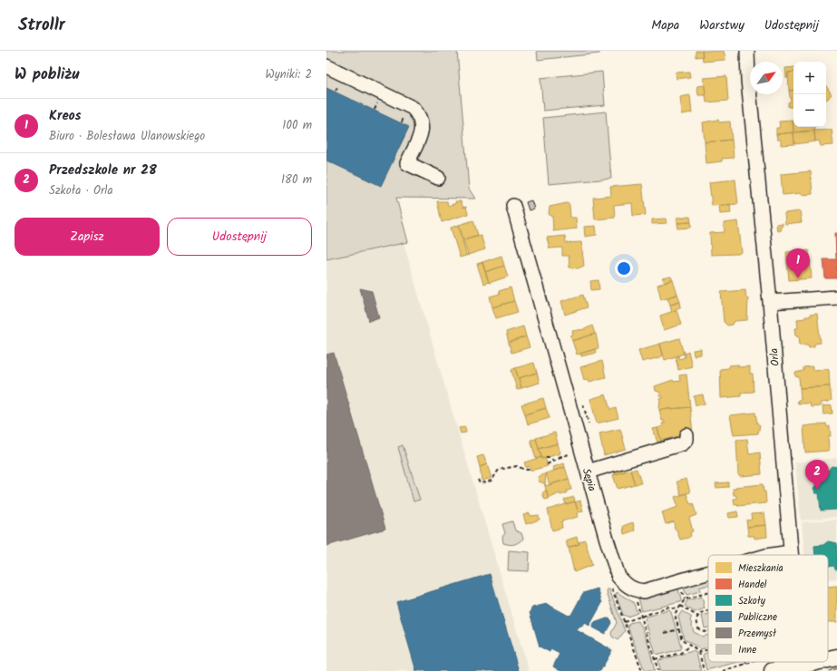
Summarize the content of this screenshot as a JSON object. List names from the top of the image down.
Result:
{
  "streets": {
    "street": ["Orla", "Sępia"]
  },
  "legend": [
    "Mieszkania",
    "Handel",
    "Szkoły",
    "Publiczne",
    "Przemysł",
    "Inne"
  ],
  "north": "top right",
  "page": {
    "header": "Strollr",
    "nav": ["Mapa", "Warstwy", "Udostępnij"],
    "heading": ["W pobliżu", "Wyniki: 2"],
    "map_buttons": ["+", "−"],
    "list": [
      {
        "mark": "1",
        "name": "Kreos",
        "note": "Biuro · Bolesława Ulanowskiego",
        "value": "100 m"
      },
      {
        "mark": "2",
        "name": "Przedszkole nr 28",
        "note": "Szkoła · Orla",
        "value": "180 m"
      }
    ],
    "buttons": ["Zapisz", "Udostępnij"],
    "pins": ["1", "2"]
  }
}
